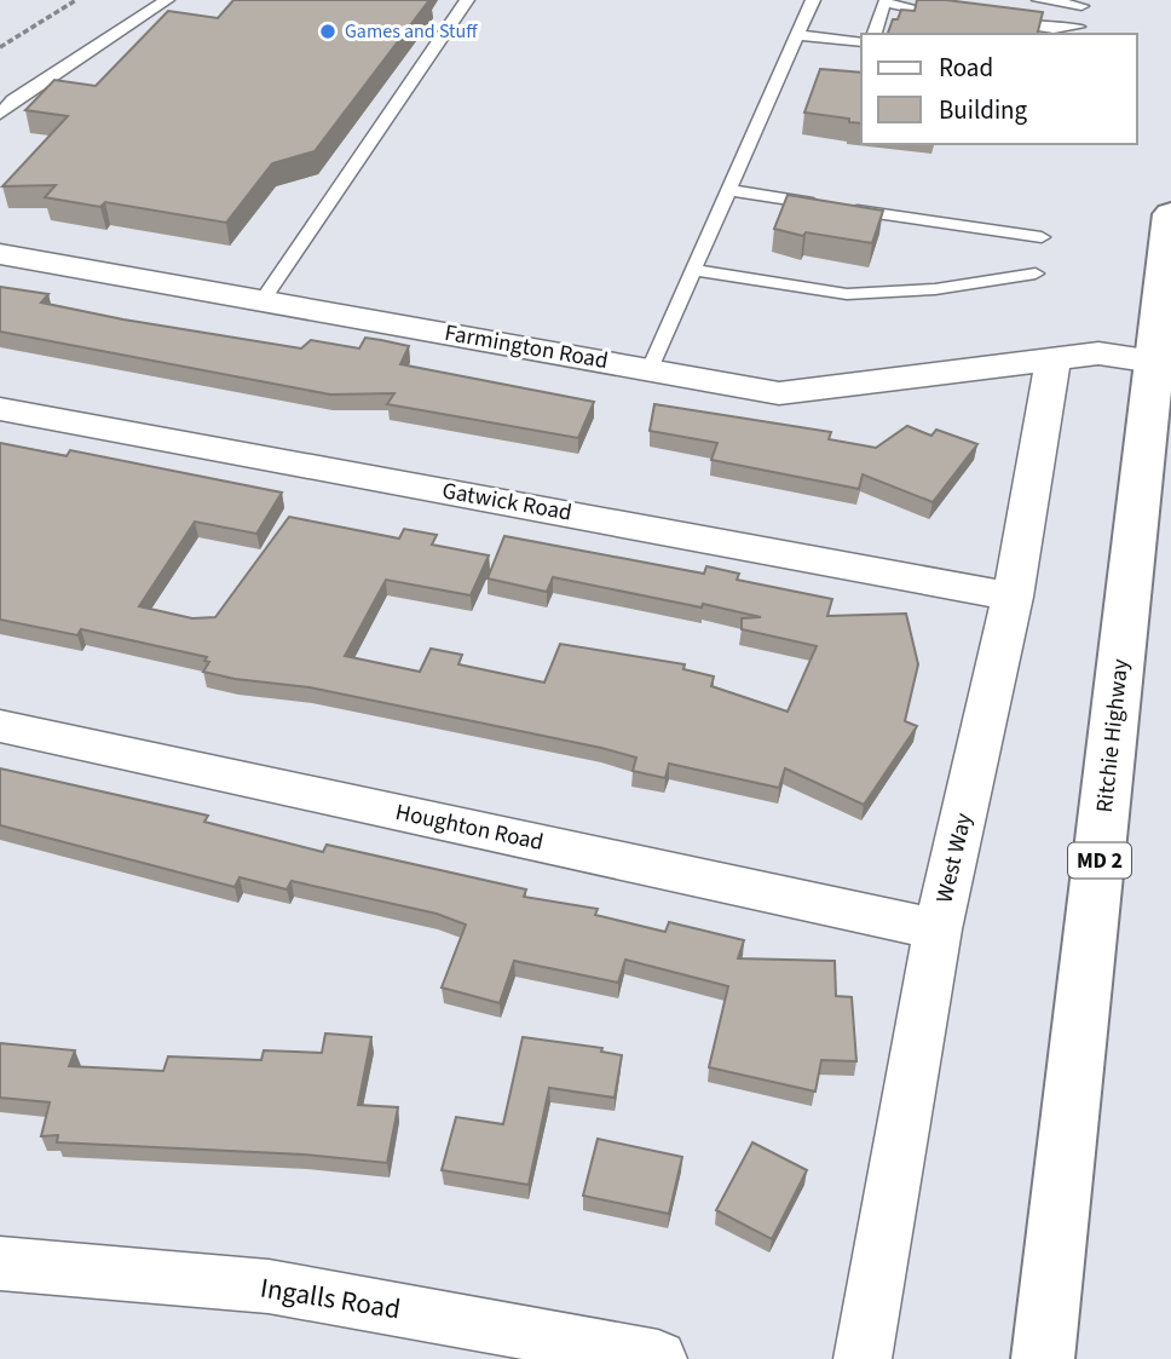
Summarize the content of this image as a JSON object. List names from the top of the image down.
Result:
{
  "streets": {
    "main road": ["Ritchie Highway", "MD 2"],
    "street": [
      "Farmington Road",
      "Gatwick Road",
      "Houghton Road",
      "West Way",
      "Ingalls Road"
    ]
  },
  "crossings": [
    ["Farmington Road", "Ritchie Highway"],
    ["Farmington Road", "West Way"],
    ["Gatwick Road", "West Way"],
    ["Houghton Road", "West Way"]
  ],
  "places": ["Games and Stuff"],
  "legend": ["Road", "Building"]
}
